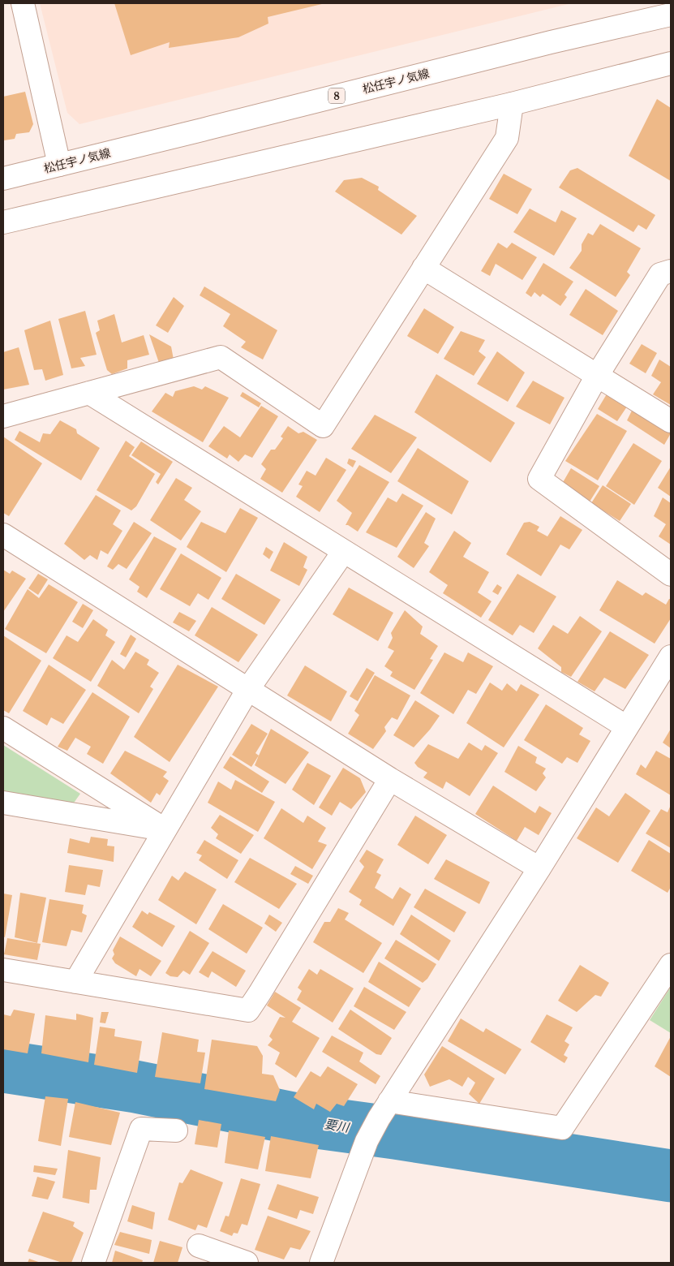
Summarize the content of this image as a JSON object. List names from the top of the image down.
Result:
{
  "streets": {
    "street": ["松任宇ノ気線", "8"]
  },
  "water": ["要川"]
}
